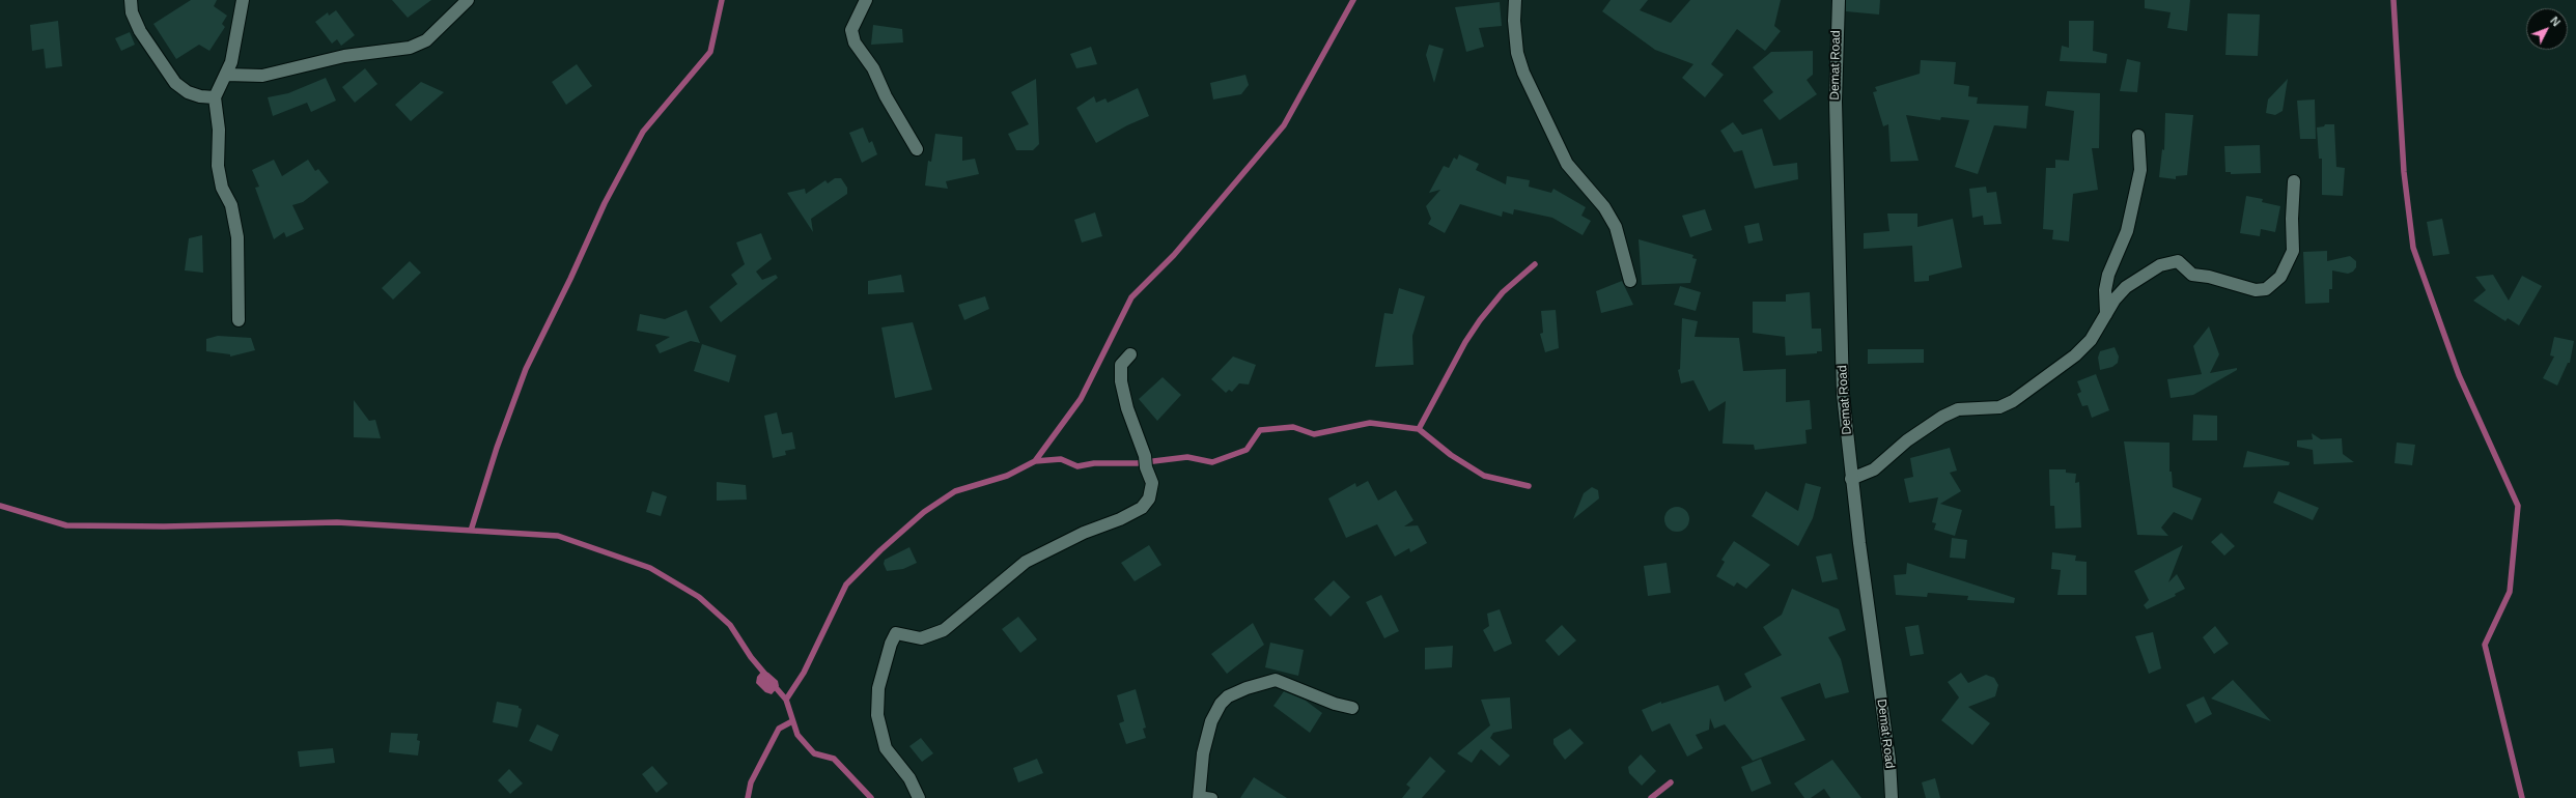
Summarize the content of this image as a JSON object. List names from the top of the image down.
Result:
{
  "streets": {
    "street": ["Demat Road"]
  },
  "north": "top right"
}
